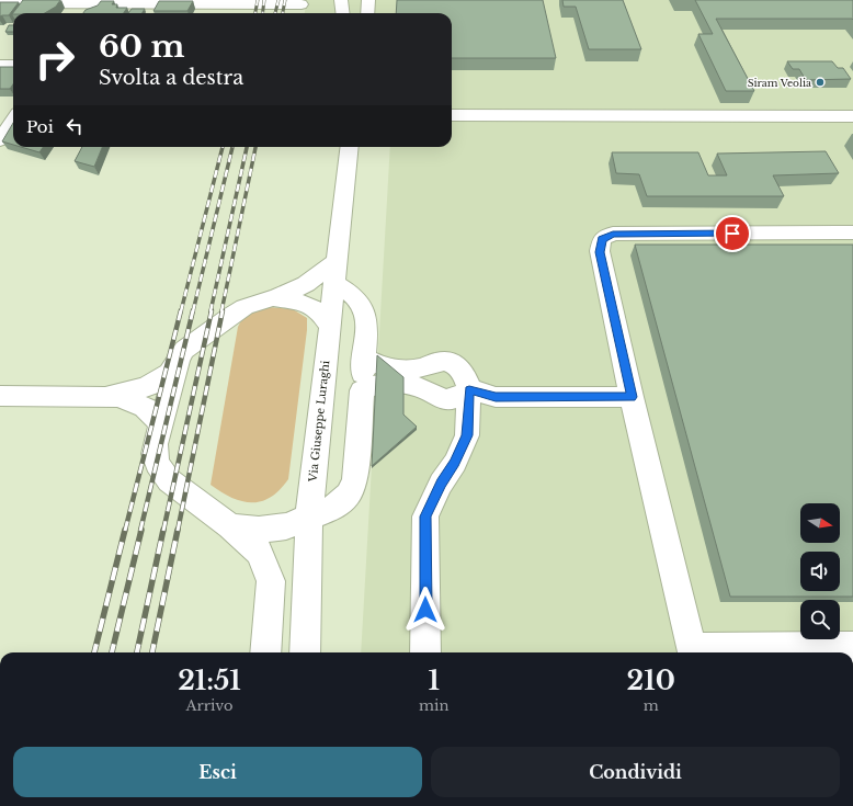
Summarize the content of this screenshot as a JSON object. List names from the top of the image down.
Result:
{
  "streets": {
    "street": ["Via Giuseppe Luraghi"]
  },
  "places": ["Siram Veolia"],
  "north": "right",
  "page": {
    "turn": ["60 m", "Svolta a destra"],
    "then": "Poi",
    "eta": [
      "21:51",
      "Arrivo",
      "1",
      "min",
      "210",
      "m"
    ],
    "buttons": ["Esci", "Condividi"]
  }
}
